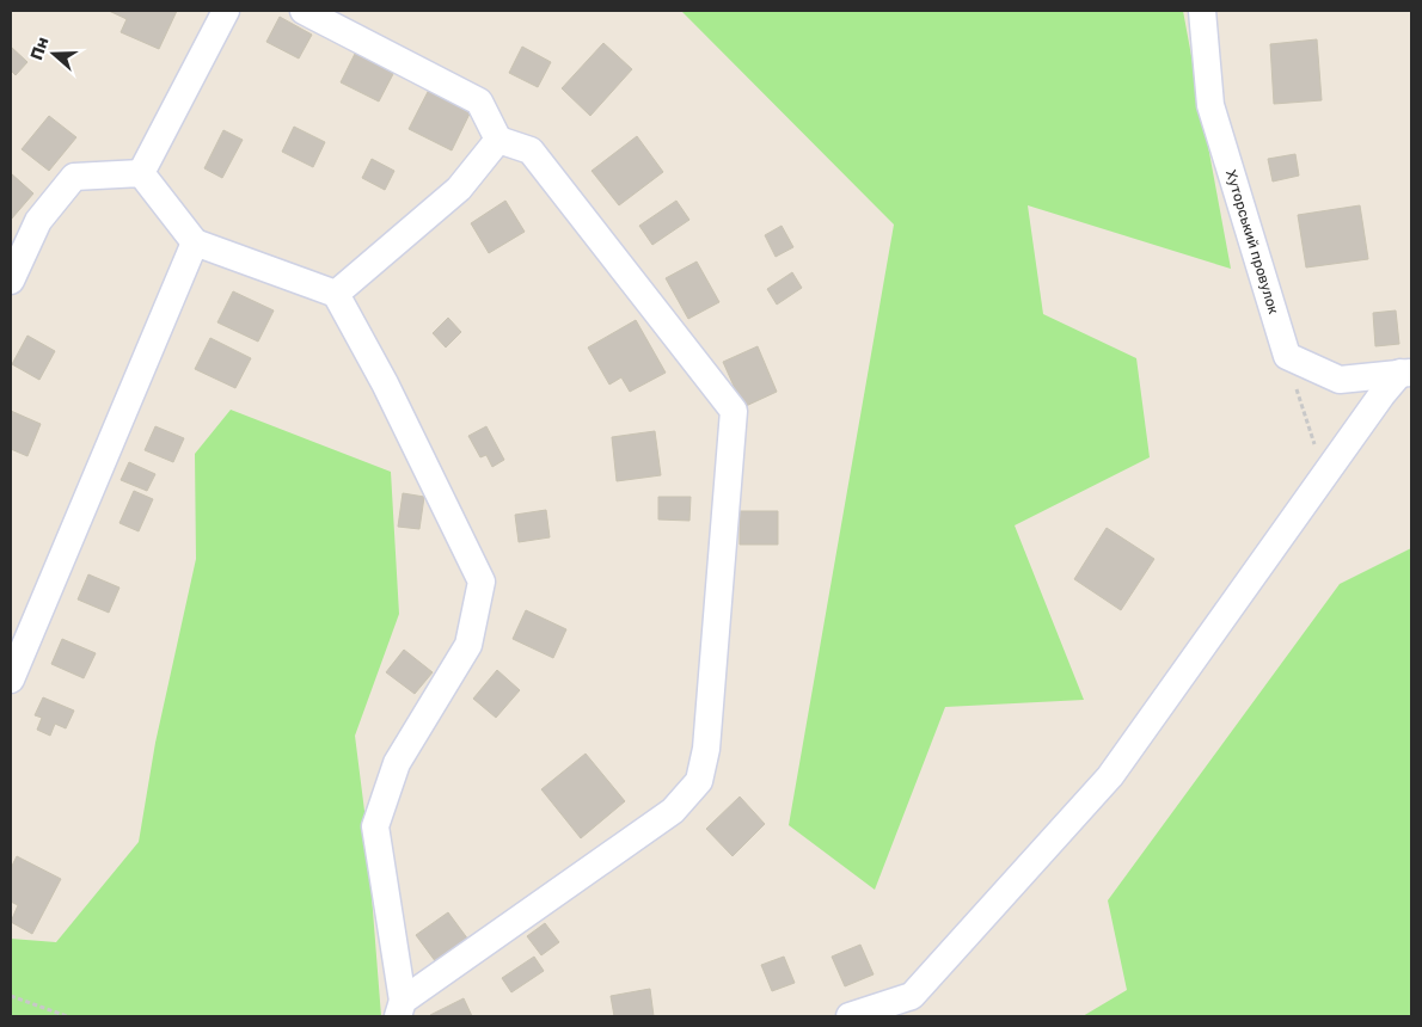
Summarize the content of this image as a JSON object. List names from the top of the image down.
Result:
{
  "streets": {
    "street": ["Хуторський провулок"]
  },
  "north": "left"
}
